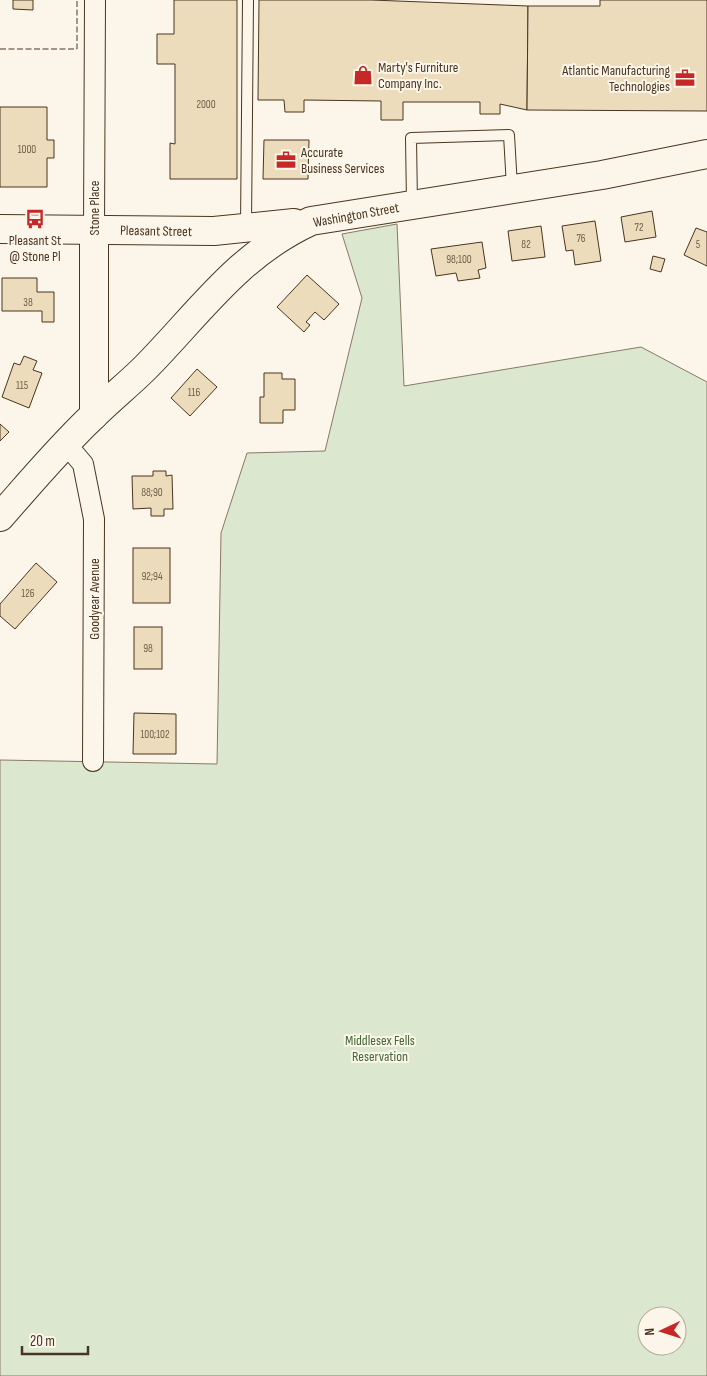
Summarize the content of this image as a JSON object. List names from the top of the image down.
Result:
{
  "streets": {
    "main road": ["Stone Place", "Washington Street", "Pleasant Street"],
    "street": ["Goodyear Avenue"]
  },
  "crossings": [
    ["Stone Place", "Washington Street"],
    ["Stone Place", "Pleasant Street"],
    ["Washington Street", "Pleasant Street"],
    ["Washington Street", "Goodyear Avenue"]
  ],
  "parks": ["Middlesex Fells Reservation"],
  "places": {
    "shop": ["Marty's Furniture Company Inc."],
    "office": ["Atlantic Manufacturing Technologies", "Accurate Business Services"],
    "bus stop": ["Pleasant St @ Stone Pl"]
  },
  "house_numbers": [
    "2000",
    "1000",
    "72",
    "76",
    "82",
    "5",
    "98;100",
    "38",
    "115",
    "116",
    "88;90",
    "92;94",
    "126",
    "98",
    "100;102"
  ],
  "scale_bar": "20 m",
  "north": "left"
}
